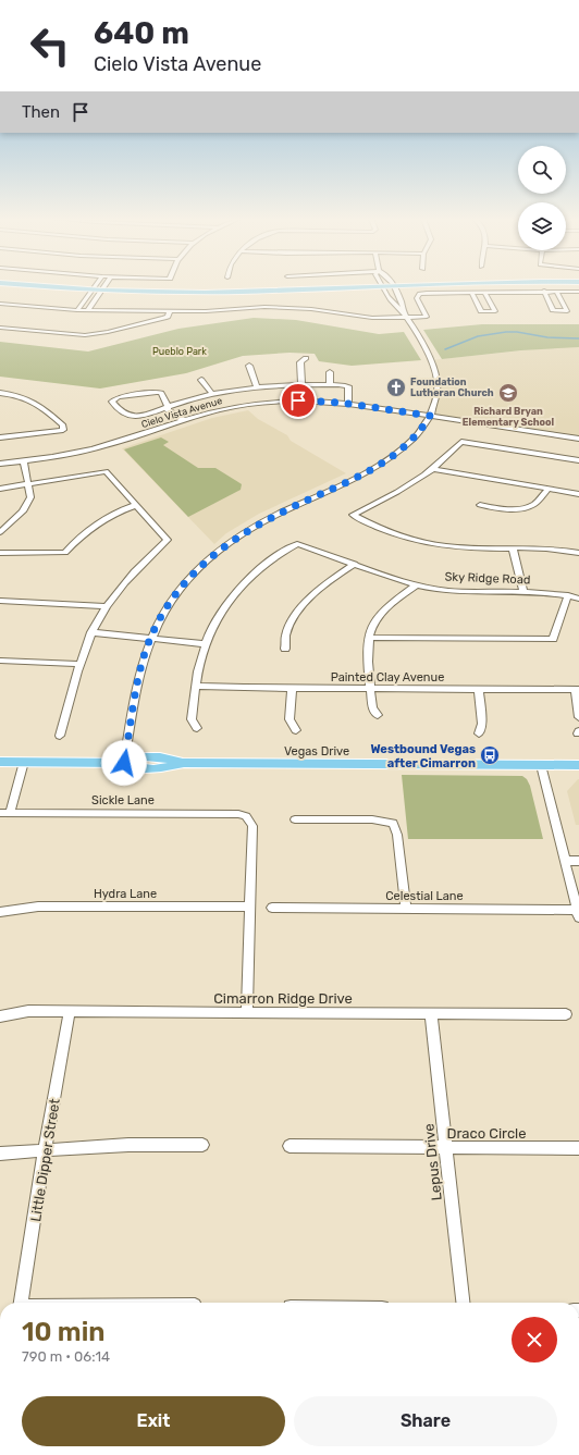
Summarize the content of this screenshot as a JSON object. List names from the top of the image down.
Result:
{
  "streets": {
    "main road": ["Vegas Drive"],
    "street": [
      "Cielo Vista Avenue",
      "Sky Ridge Road",
      "Painted Clay Avenue",
      "Sickle Lane",
      "Hydra Lane",
      "Celestial Lane",
      "Cimarron Ridge Drive",
      "Draco Circle",
      "Little Dipper Street",
      "Lepus Drive"
    ]
  },
  "crossings": [
    ["Sickle Lane", "Hydra Lane"],
    ["Cimarron Ridge Drive", "Little Dipper Street"],
    ["Cimarron Ridge Drive", "Lepus Drive"],
    ["Draco Circle", "Lepus Drive"]
  ],
  "parks": ["Pueblo Park"],
  "places": {
    "church": ["Foundation Lutheran Church"],
    "school or university": ["Richard Bryan Elementary School"],
    "bus stop": ["Westbound Vegas after Cimarron"]
  },
  "page": {
    "turn": ["640 m", "Cielo Vista Avenue"],
    "then": "Then",
    "heading": ["10 min", "790 m · 06:14"],
    "buttons": ["Exit", "Share"]
  }
}
